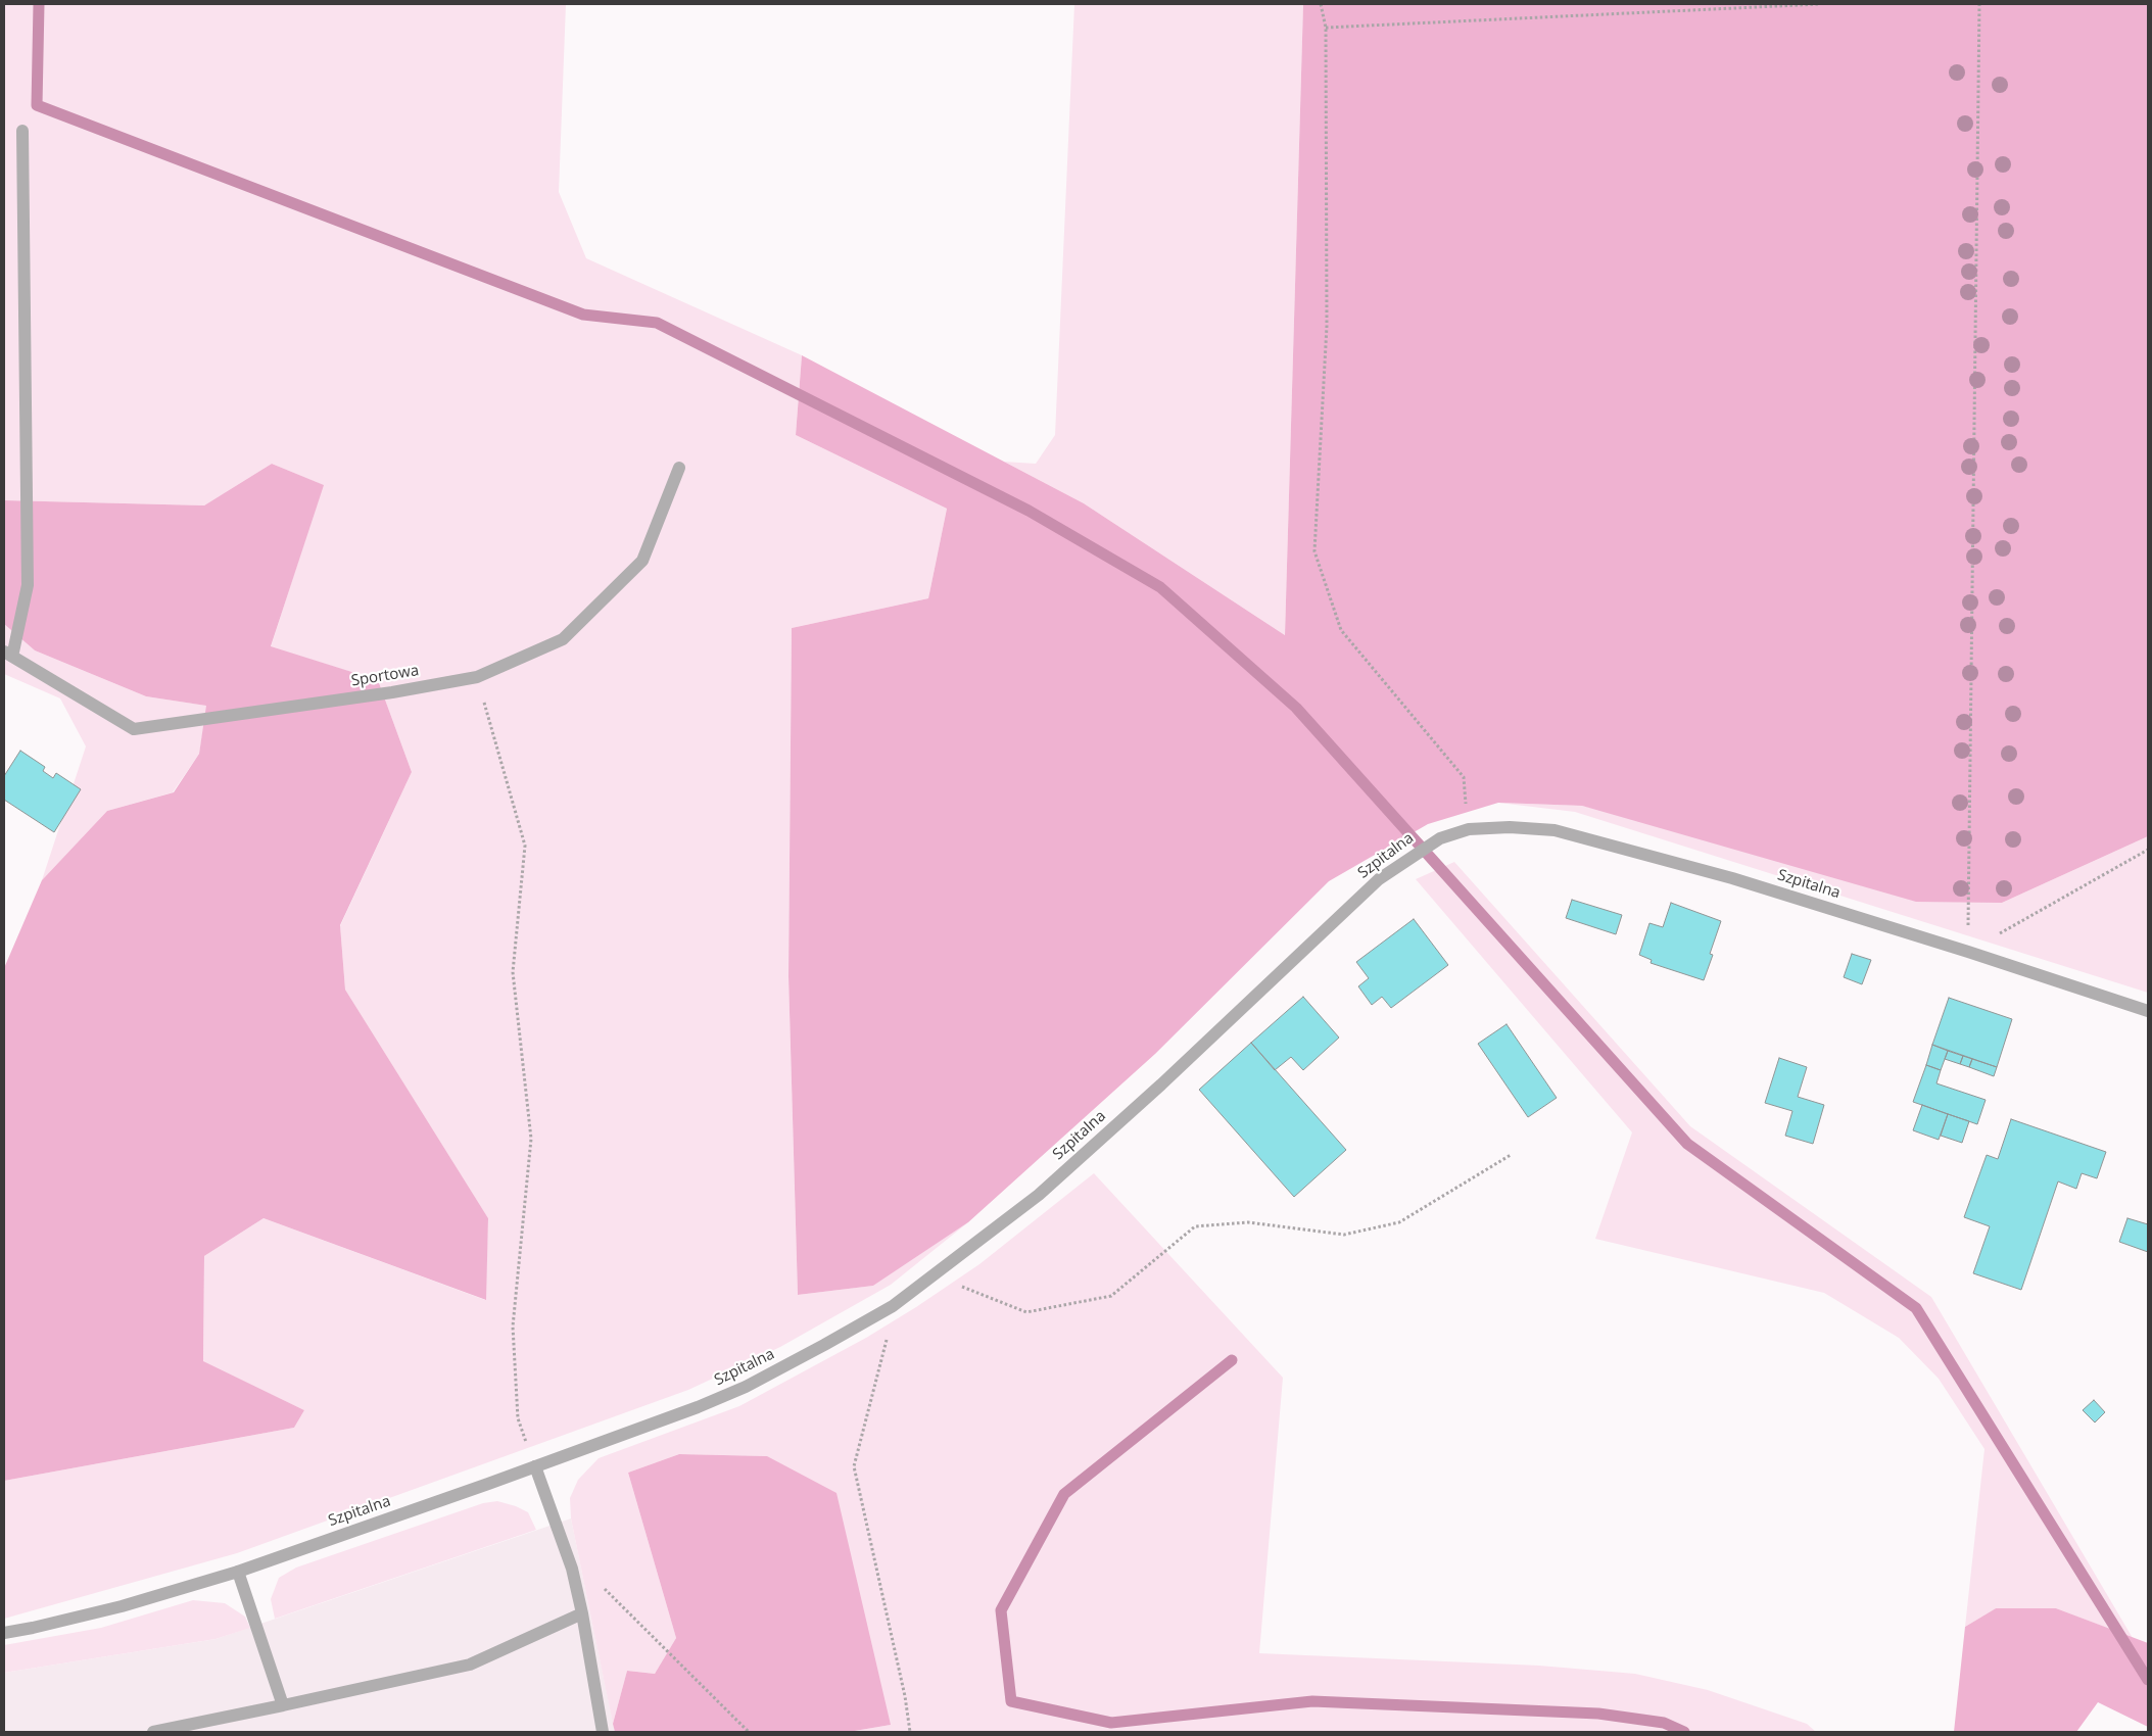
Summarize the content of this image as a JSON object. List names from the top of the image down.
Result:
{
  "streets": {
    "street": ["Sportowa", "Szpitalna"]
  }
}
